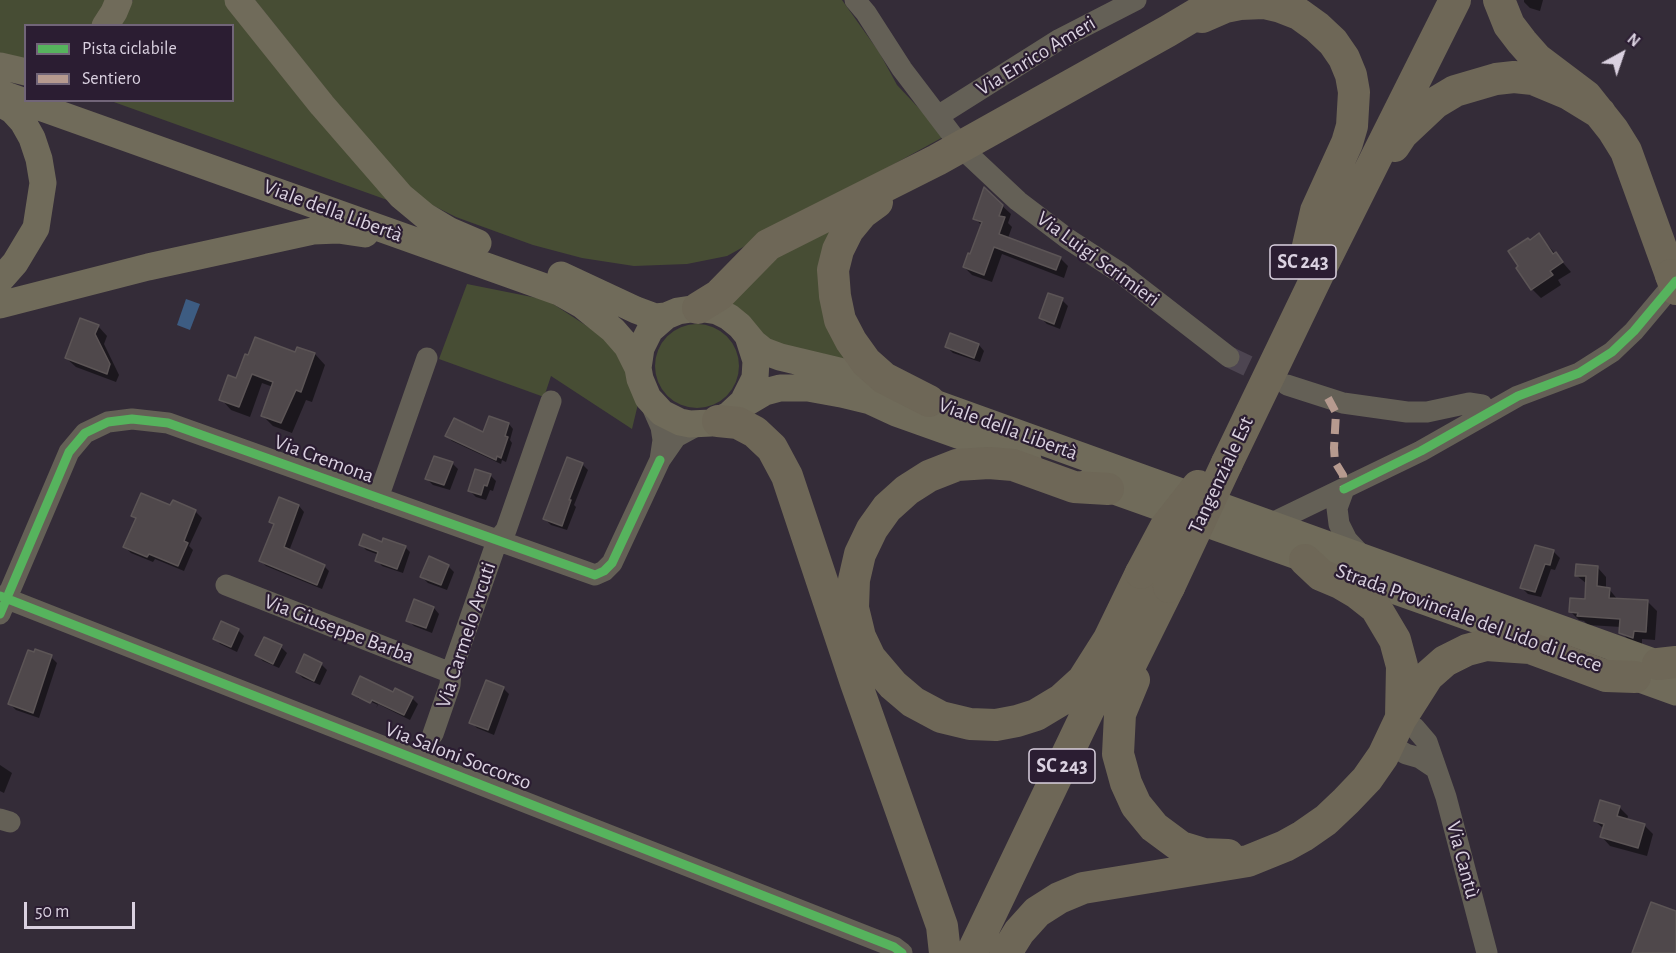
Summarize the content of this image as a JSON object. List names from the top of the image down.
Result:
{
  "streets": {
    "highway": ["SC 243", "Tangenziale Est"],
    "main road": ["Viale della Libertà", "Strada Provinciale del Lido di Lecce"],
    "street": [
      "Via Enrico Ameri",
      "Via Luigi Scrimieri",
      "Via Cremona",
      "Via Giuseppe Barba",
      "Via Carmelo Arcuti",
      "Via Saloni Soccorso",
      "Via Cantù"
    ]
  },
  "crossings": [
    ["Viale della Libertà", "Via Cremona"],
    ["Viale della Libertà", "Strada Provinciale del Lido di Lecce"],
    ["SC 243", "Tangenziale Est"],
    ["Via Cremona", "Via Carmelo Arcuti"],
    ["Via Cremona", "Via Saloni Soccorso"],
    ["Via Giuseppe Barba", "Via Carmelo Arcuti"]
  ],
  "legend": ["Pista ciclabile", "Sentiero"],
  "scale_bar": "50 m",
  "north": "top right"
}
